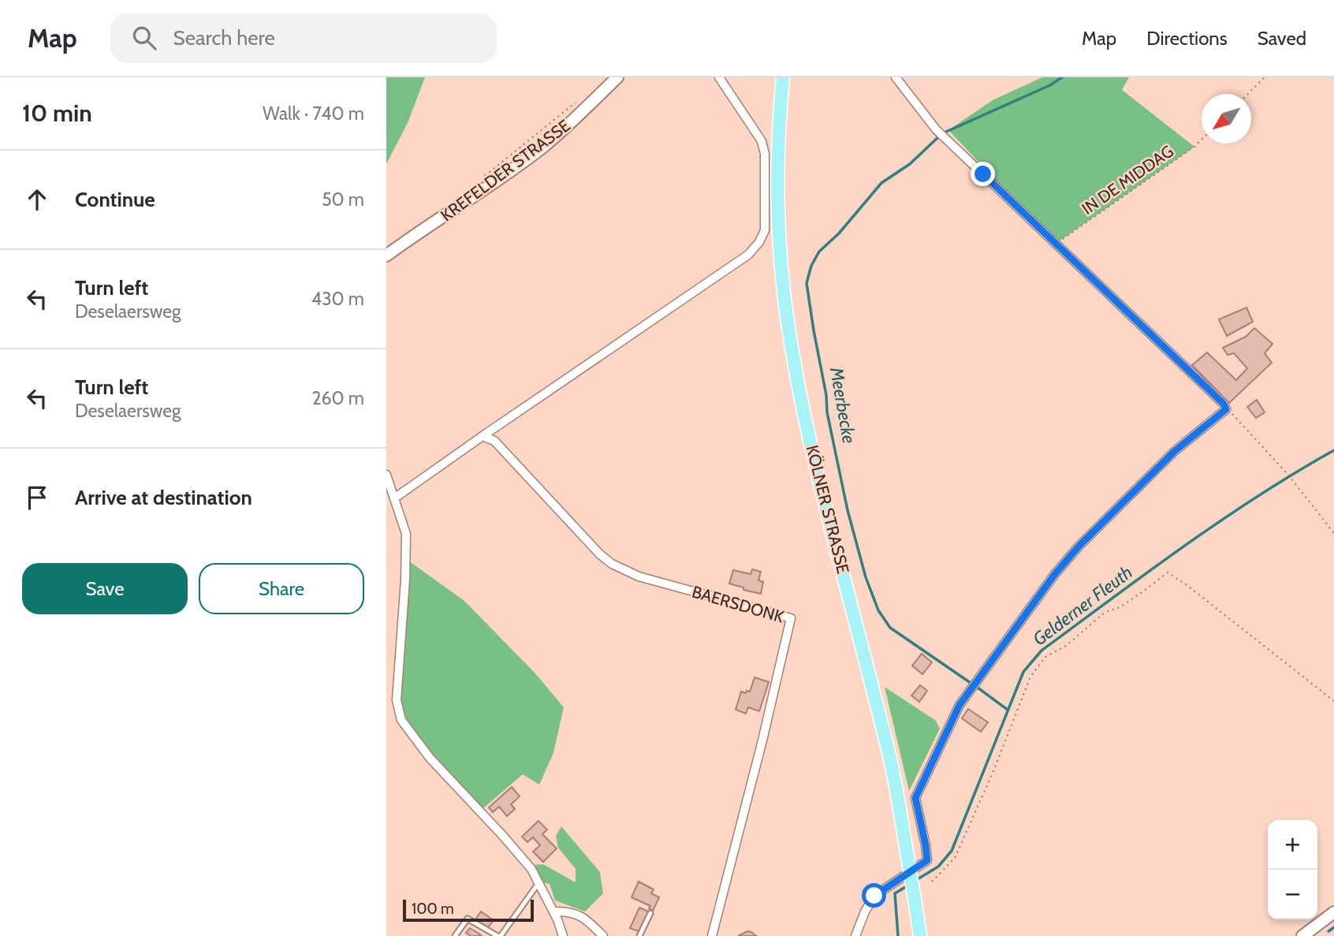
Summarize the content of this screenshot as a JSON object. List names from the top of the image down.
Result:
{
  "streets": {
    "main road": ["KREFELDER STRASSE", "KÖLNER STRASSE"],
    "street": ["BAERSDONK"],
    "path": ["IN DE MIDDAG"]
  },
  "water": ["Meerbecke", "Gelderner Fleuth"],
  "scale_bar": "100 m",
  "north": "bottom left",
  "page": {
    "header": "Map",
    "search": "Search here",
    "nav": ["Map", "Directions", "Saved"],
    "heading": ["10 min", "Walk · 740 m"],
    "list": [
      ["Continue", "50 m"],
      ["Turn left", "Deselaersweg", "430 m"],
      ["Turn left", "Deselaersweg", "260 m"],
      "Arrive at destination"
    ],
    "buttons": ["Save", "Share"],
    "map_buttons": ["+", "−"],
    "scale": "100 m"
  }
}
